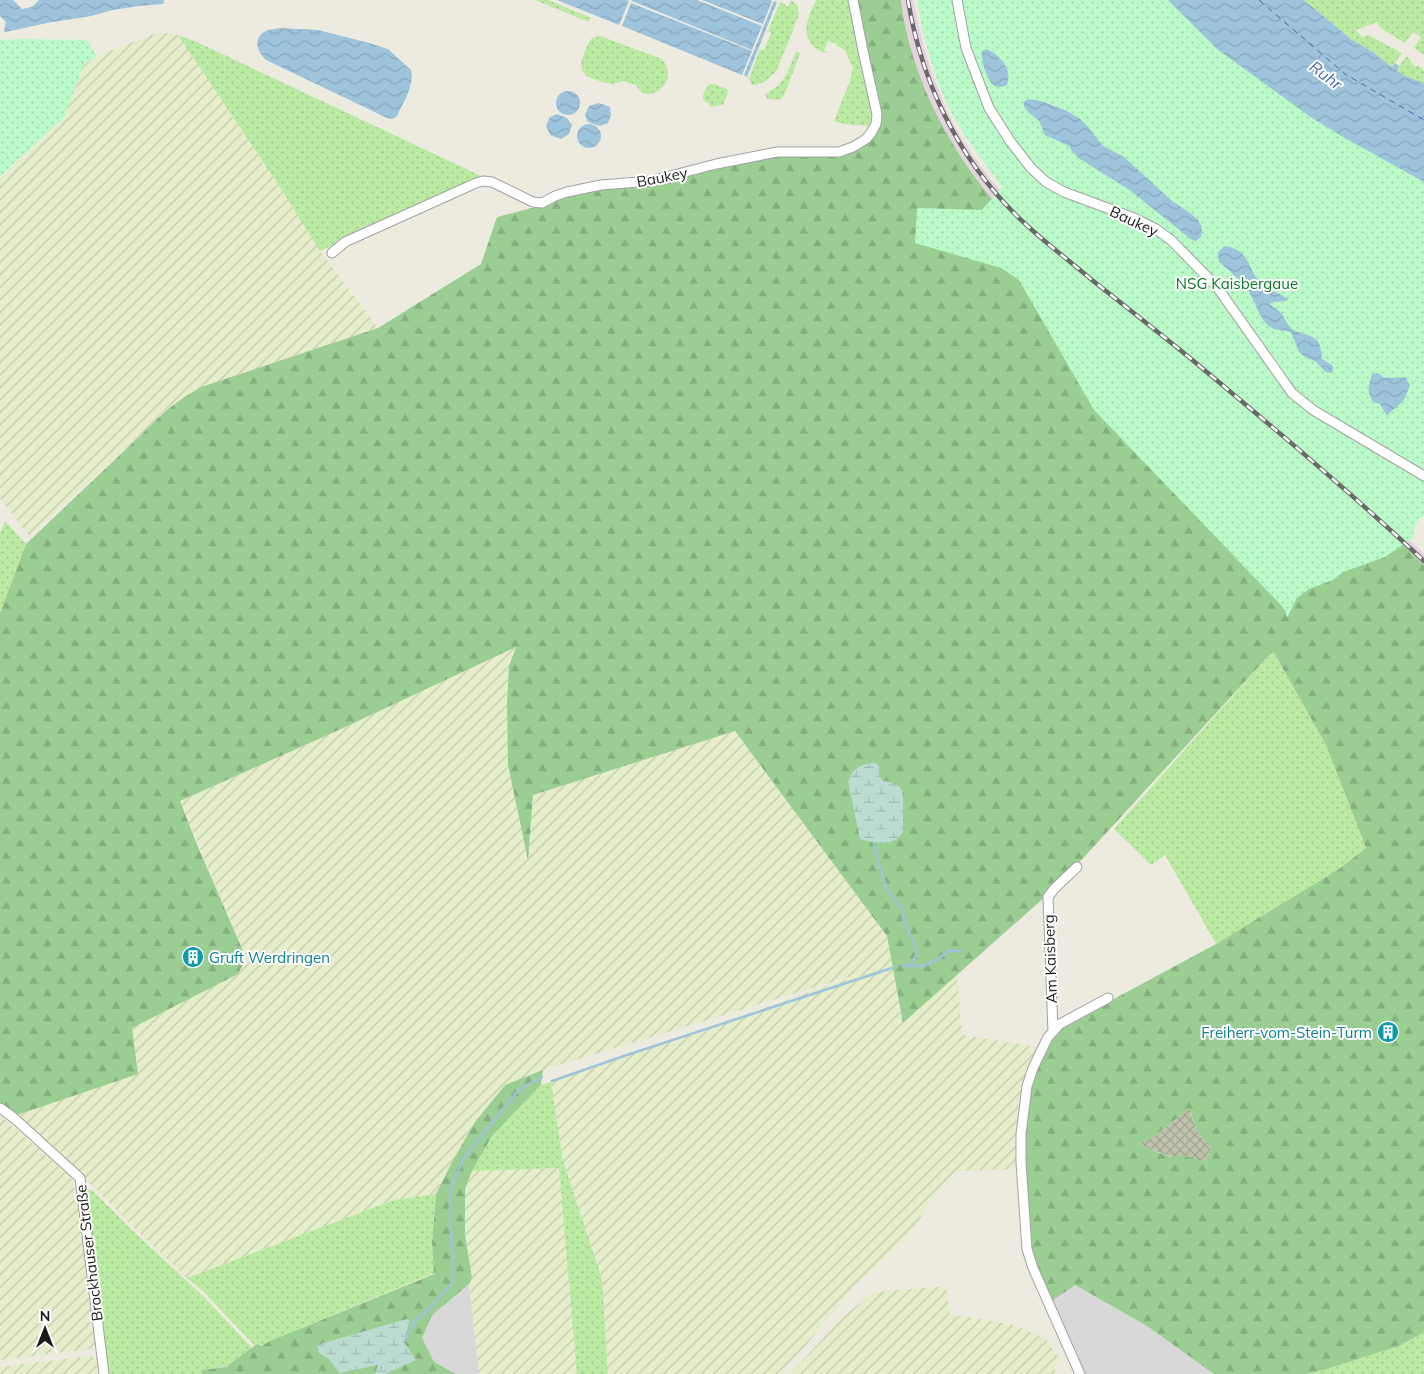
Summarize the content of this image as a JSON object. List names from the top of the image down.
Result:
{
  "streets": {
    "street": ["Baukey", "Am Kaisberg", "Brockhauser Straße"]
  },
  "water": ["Ruhr"],
  "parks": ["NSG Kaisbergaue"],
  "places": {
    "building": ["Gruft Werdringen", "Freiherr-vom-Stein-Turm"]
  },
  "north": "top"
}
